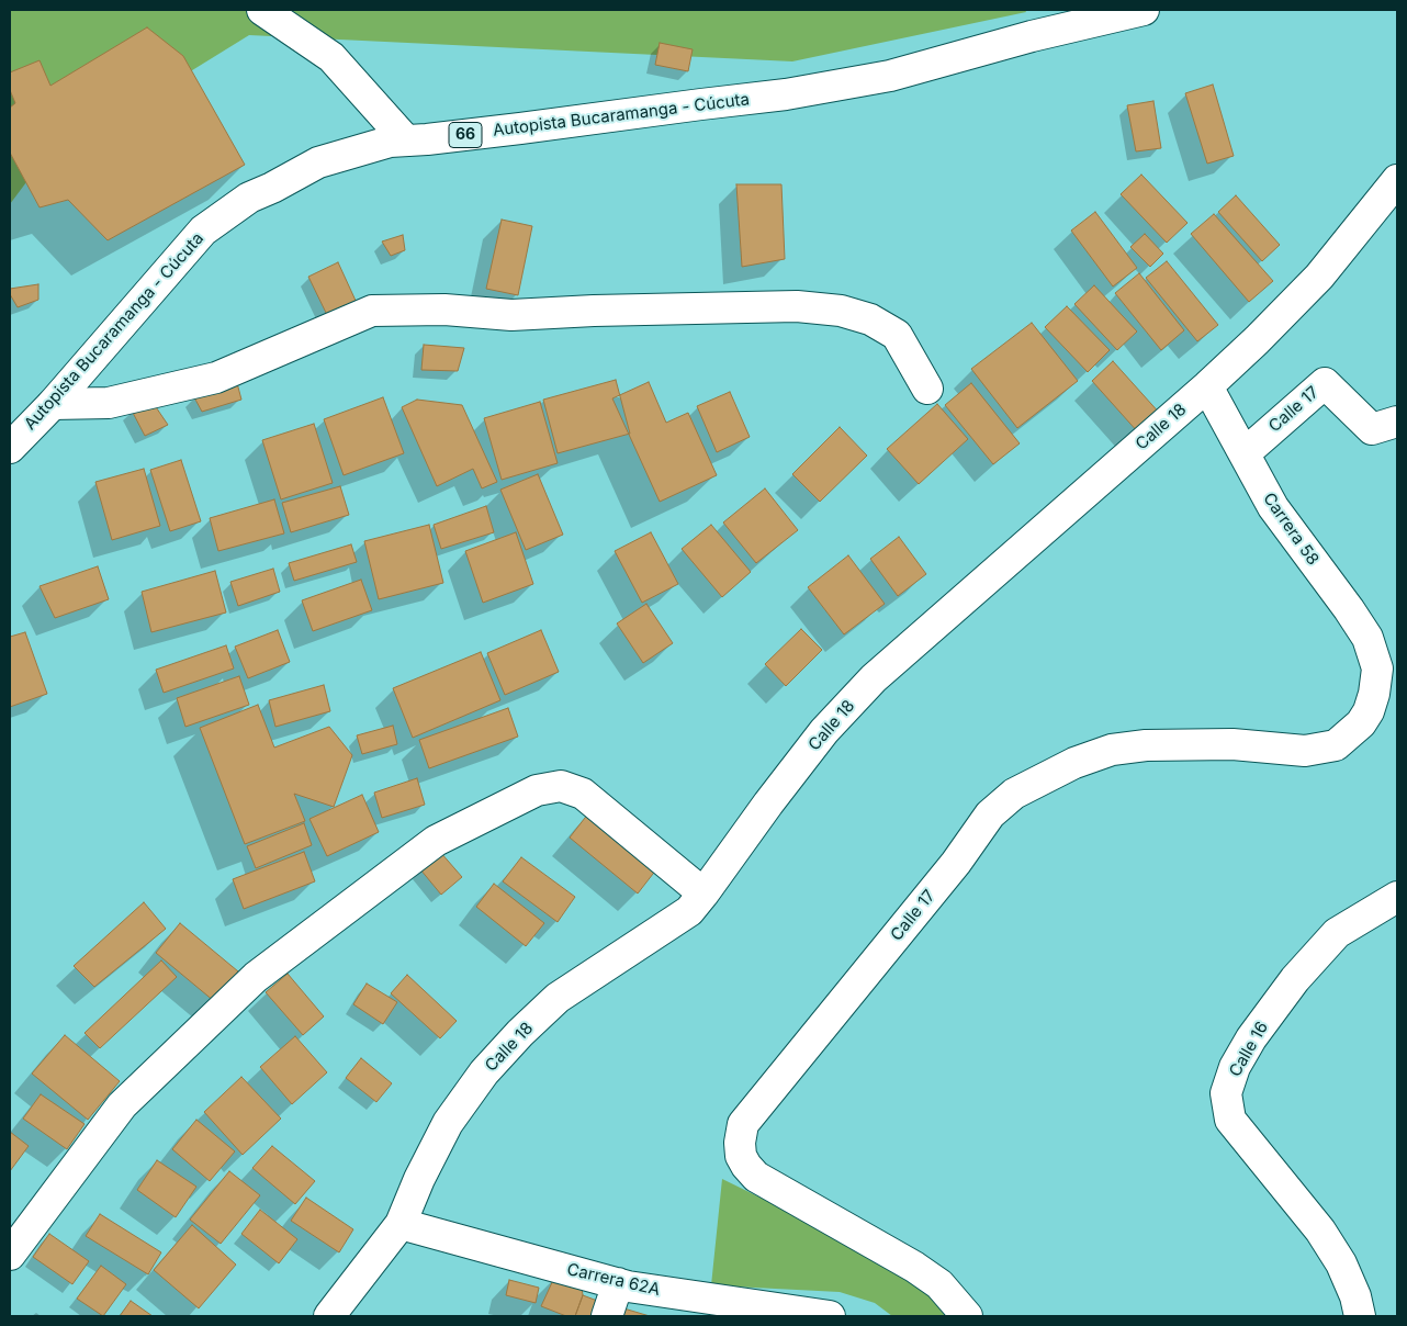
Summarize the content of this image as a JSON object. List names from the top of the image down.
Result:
{
  "streets": {
    "main road": [
      "Autopista Bucaramanga - Cúcuta",
      "66",
      "Calle 17",
      "Calle 18",
      "Carrera 58",
      "Calle 16",
      "Carrera 62A"
    ]
  },
  "crossings": [
    ["Calle 17", "Carrera 58"],
    ["Calle 18", "Carrera 58"],
    ["Calle 18", "Carrera 62A"]
  ]
}
